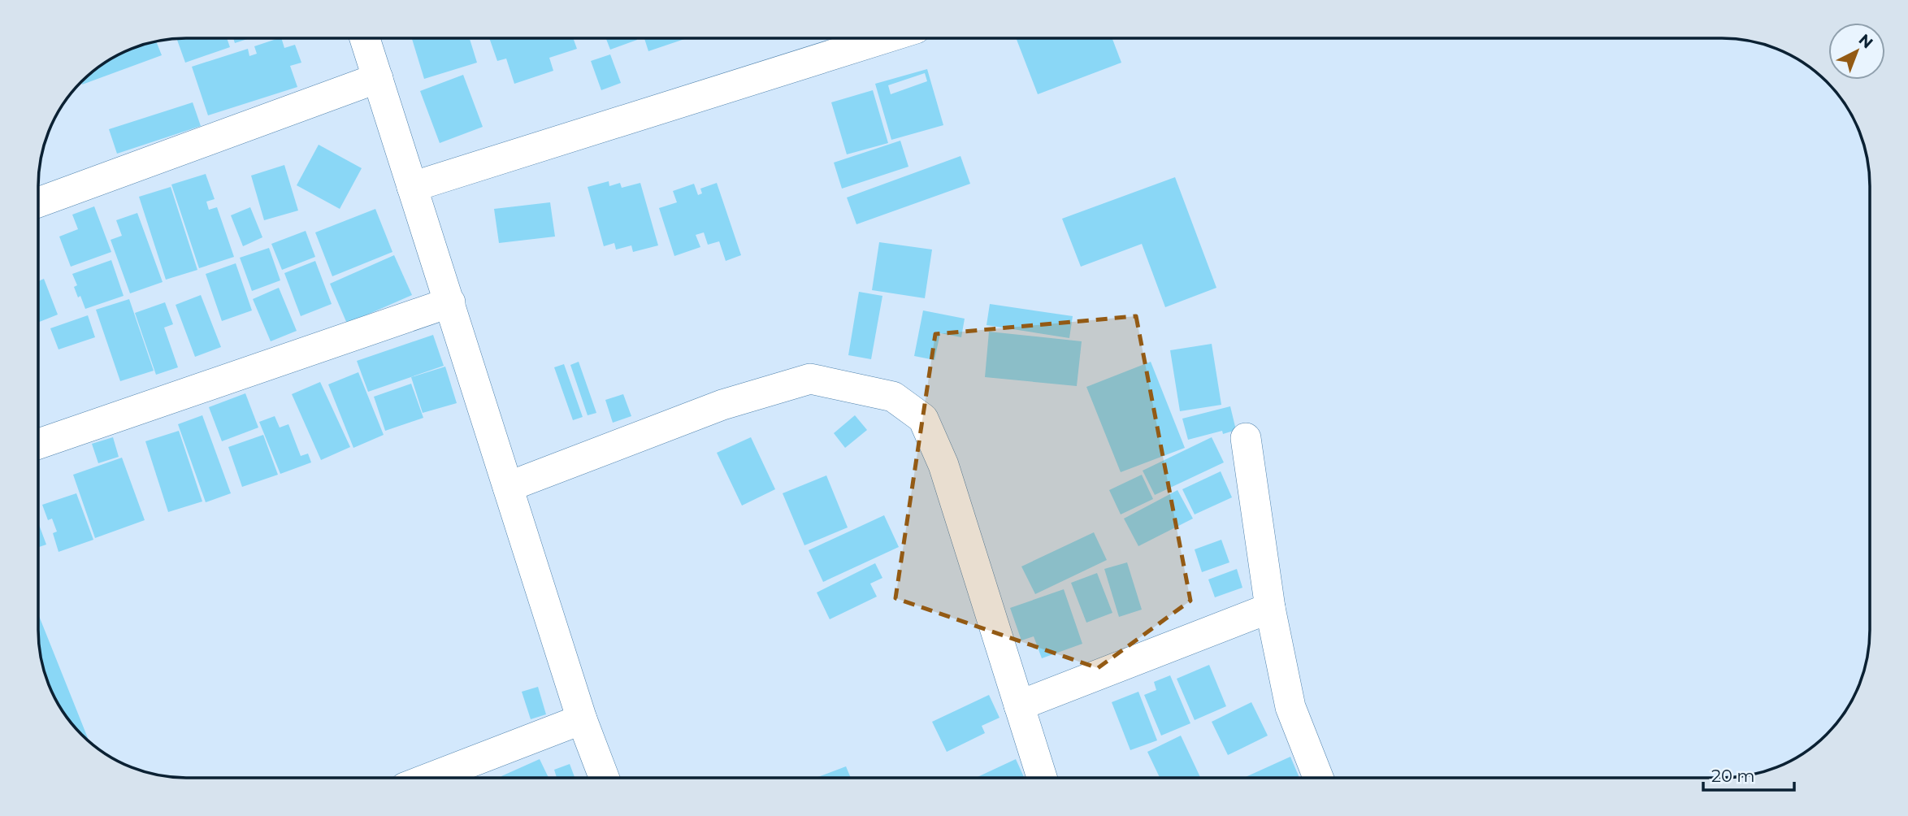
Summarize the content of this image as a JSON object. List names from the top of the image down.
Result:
{
  "scale_bar": "20 m",
  "north": "top right"
}
